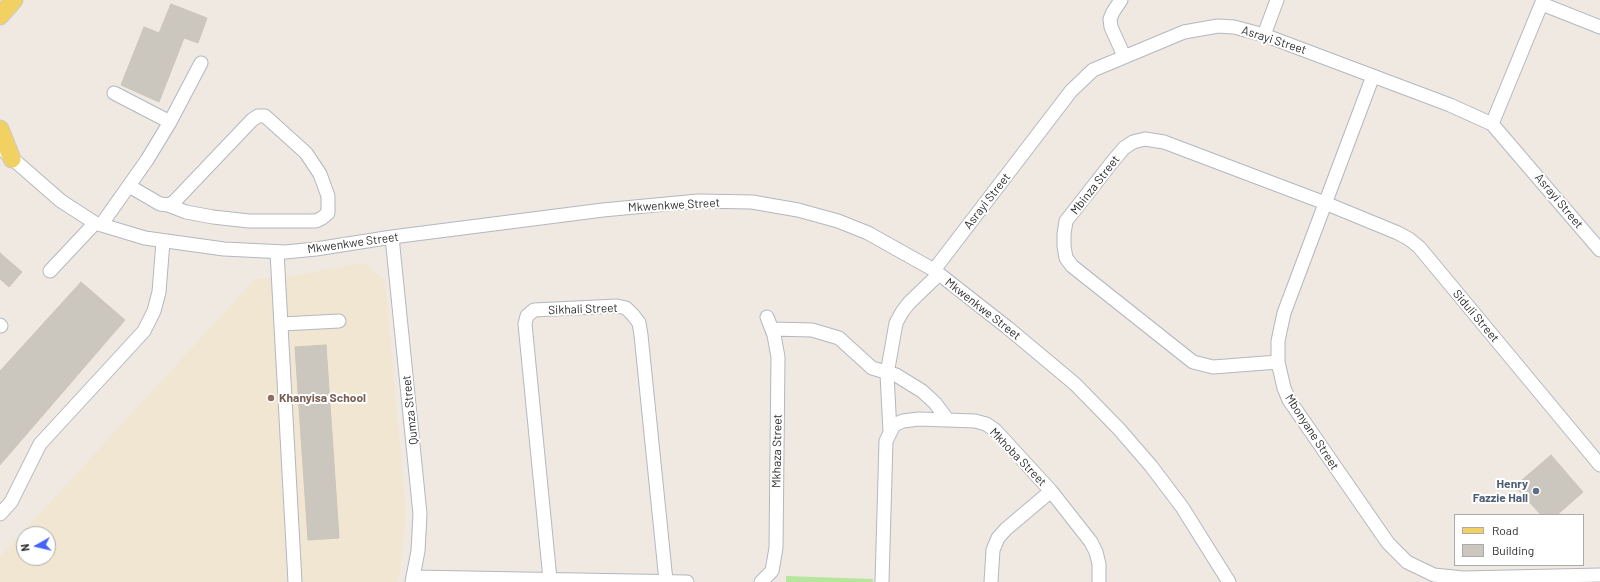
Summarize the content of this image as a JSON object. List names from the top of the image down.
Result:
{
  "streets": {
    "street": [
      "Asrayi Street",
      "Mbinza Street",
      "Mkwenkwe Street",
      "Sikhali Street",
      "Siduli Street",
      "Qumza Street",
      "Mbonyane Street",
      "Mkhaza Street",
      "Mkhoba Street"
    ]
  },
  "crossings": [
    ["Asrayi Street", "Mkwenkwe Street"],
    ["Asrayi Street", "Mbonyane Street"],
    ["Asrayi Street", "Mkhoba Street"],
    ["Mbinza Street", "Siduli Street"],
    ["Mbinza Street", "Mbonyane Street"],
    ["Mkwenkwe Street", "Qumza Street"],
    ["Siduli Street", "Mbonyane Street"]
  ],
  "places": ["Khanyisa School", "Henry Fazzie Hall"],
  "legend": ["Road", "Building"],
  "north": "left"
}
